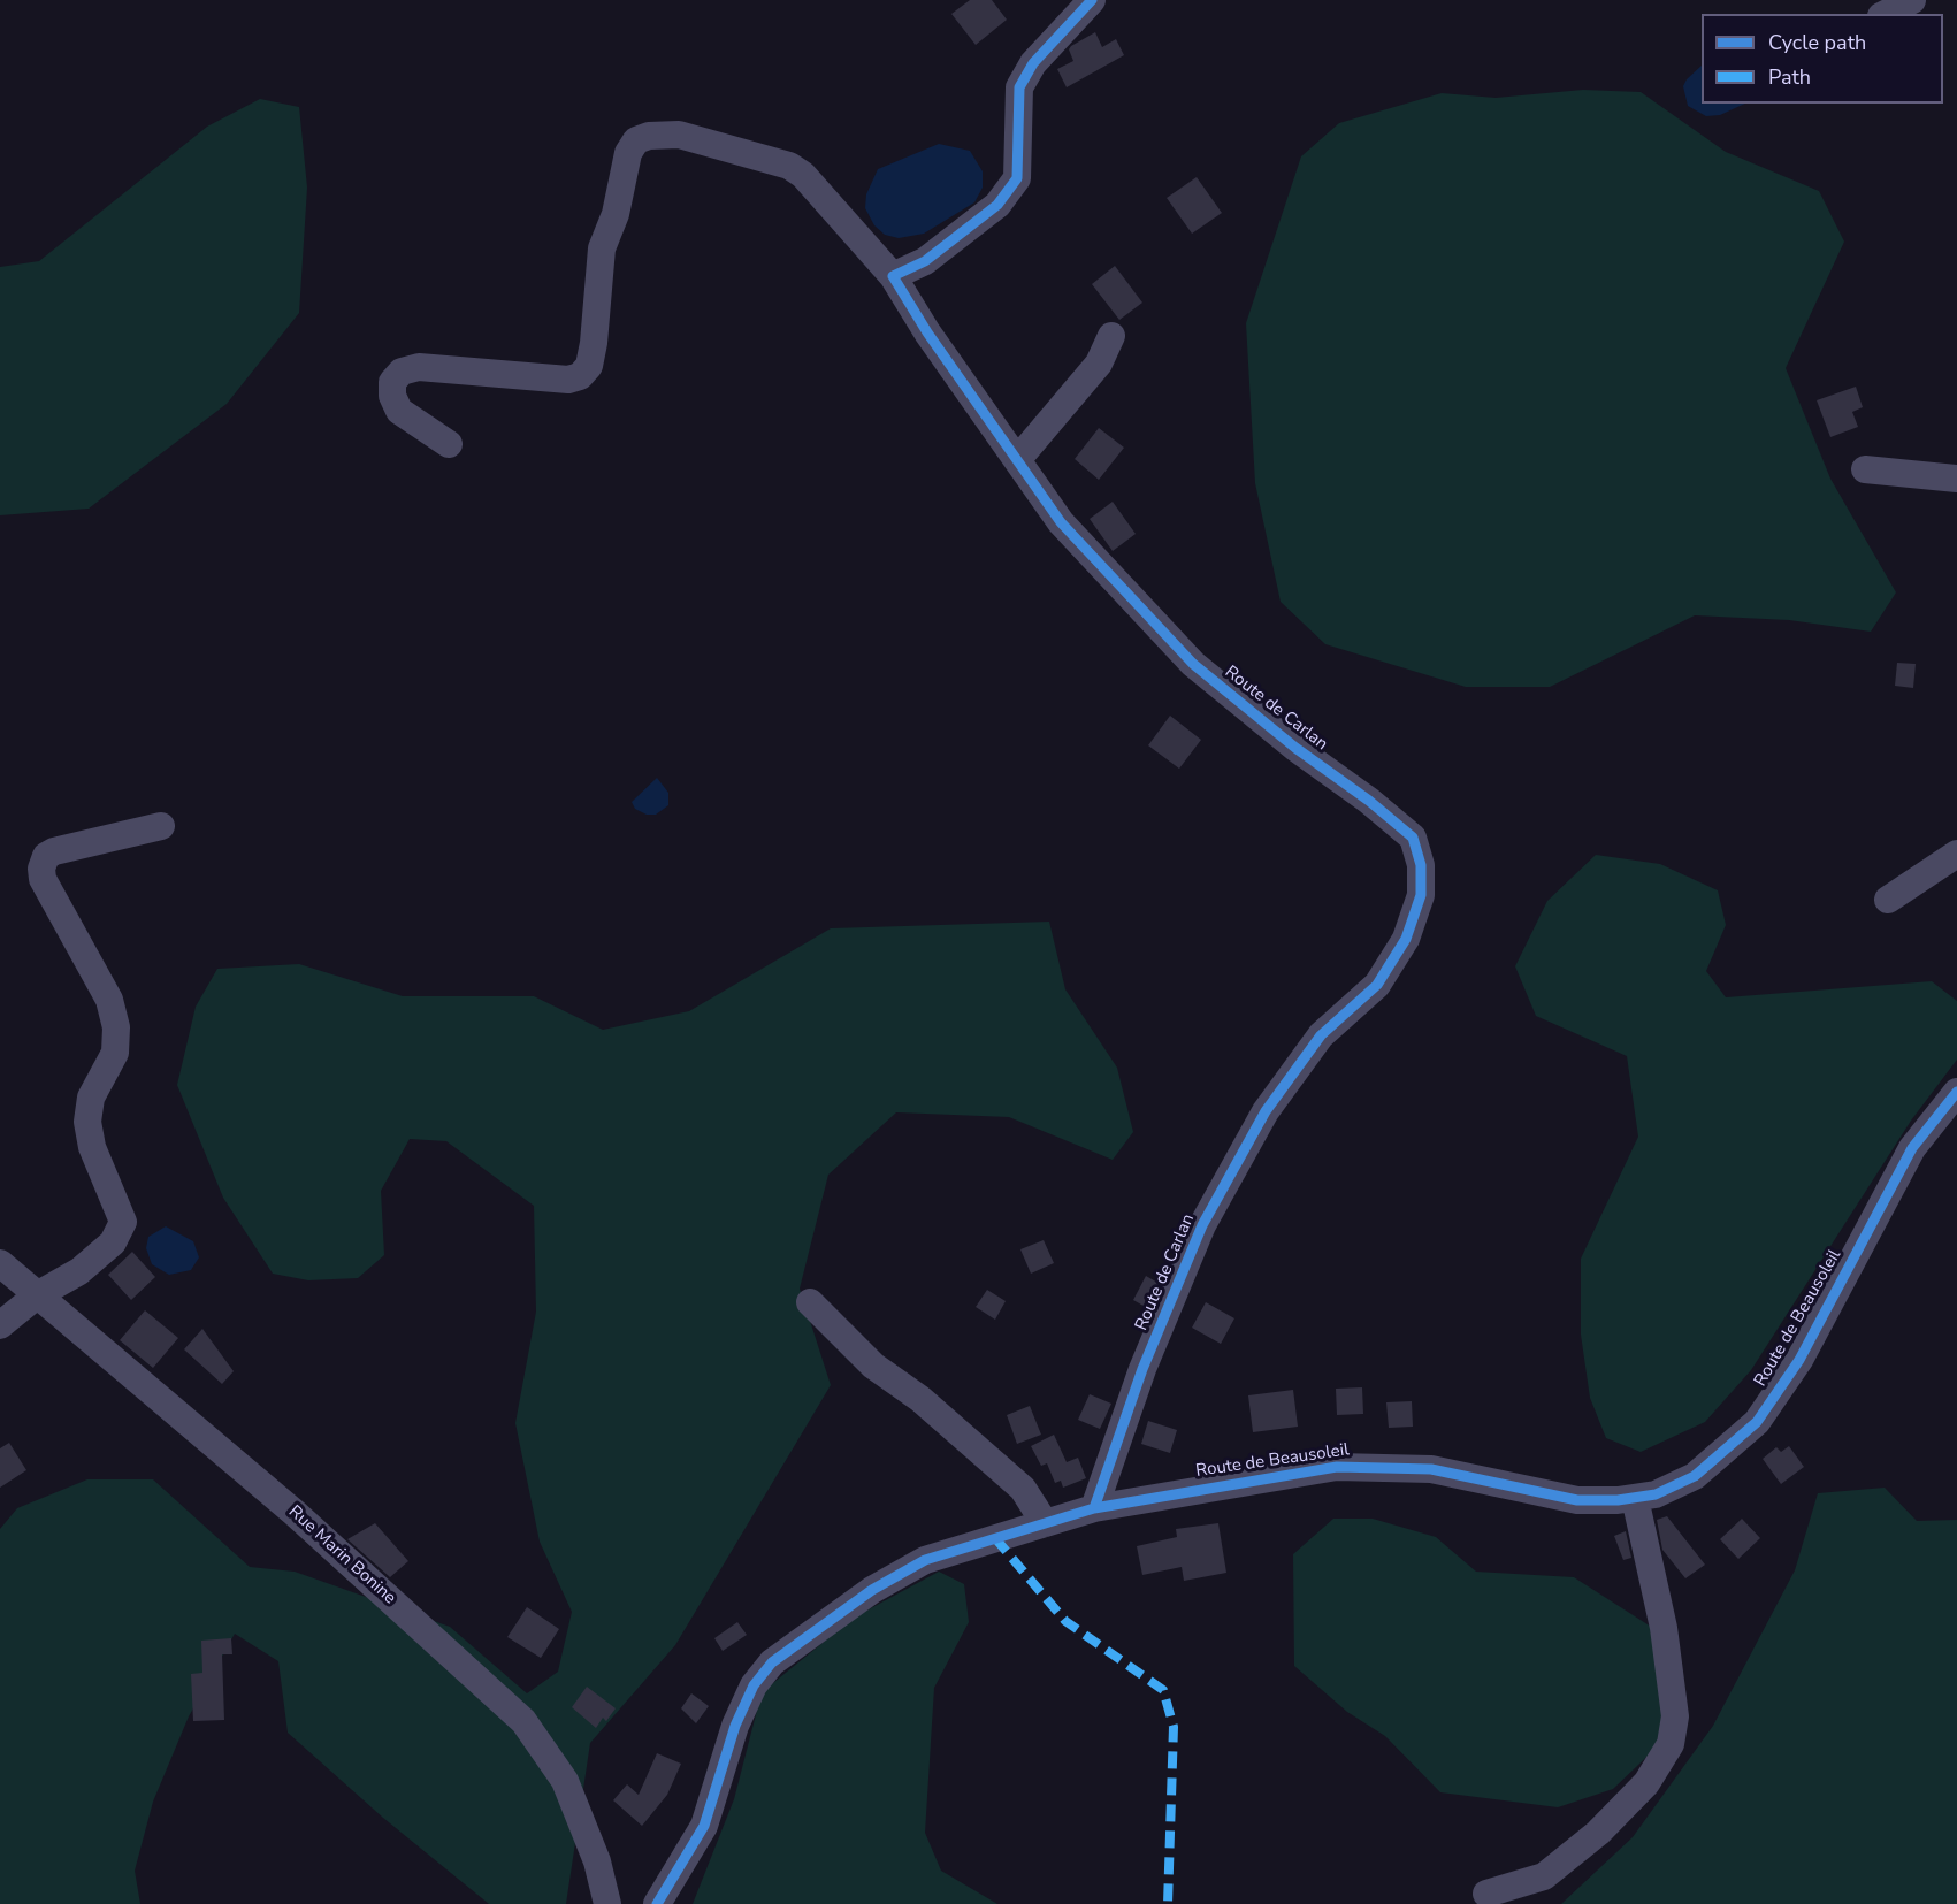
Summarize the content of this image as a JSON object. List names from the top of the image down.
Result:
{
  "streets": {
    "street": ["Route de Carlan", "Route de Beausoleil", "Rue Marin Bonine"]
  },
  "crossings": [
    ["Route de Carlan", "Route de Beausoleil"]
  ],
  "legend": ["Cycle path", "Path"]
}
